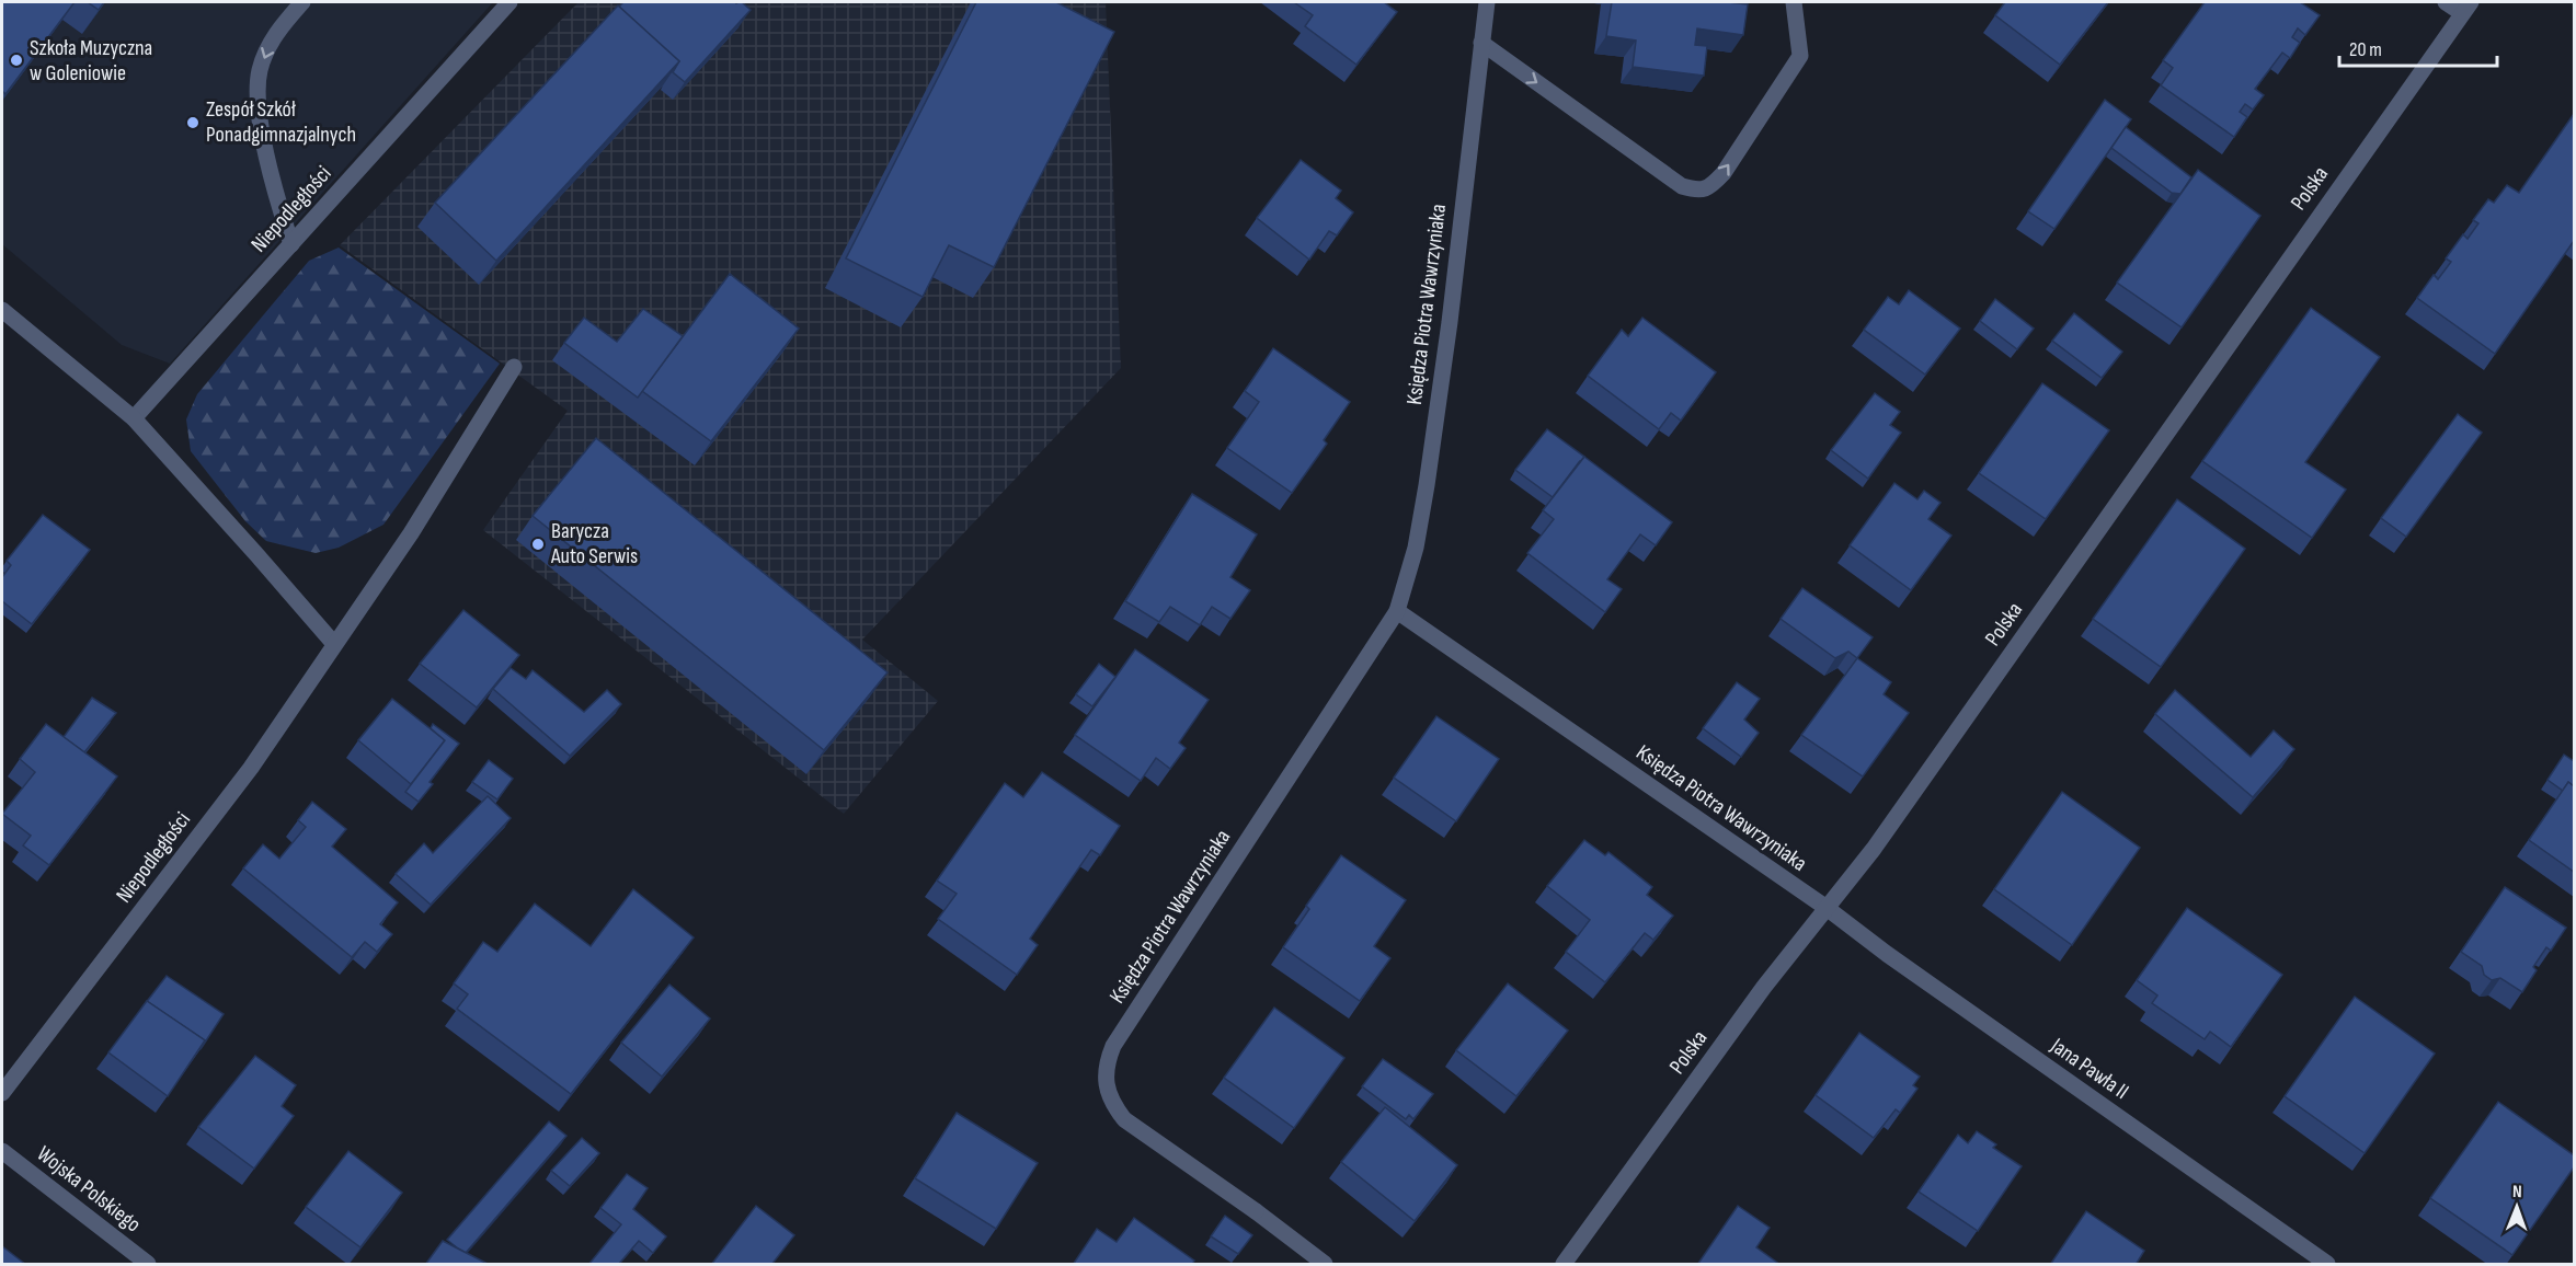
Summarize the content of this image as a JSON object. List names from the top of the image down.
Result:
{
  "streets": {
    "street": [
      "Polska",
      "Niepodległości",
      "Księdza Piotra Wawrzyniaka",
      "Jana Pawła II",
      "Wojska Polskiego"
    ]
  },
  "crossings": [
    ["Polska", "Księdza Piotra Wawrzyniaka"],
    ["Polska", "Jana Pawła II"],
    ["Księdza Piotra Wawrzyniaka", "Jana Pawła II"]
  ],
  "places": ["Szkoła Muzyczna w Goleniowie", "Zespół Szkół Ponadgimnazjalnych", "Barycza Auto Serwis"],
  "scale_bar": "20 m",
  "north": "top"
}
